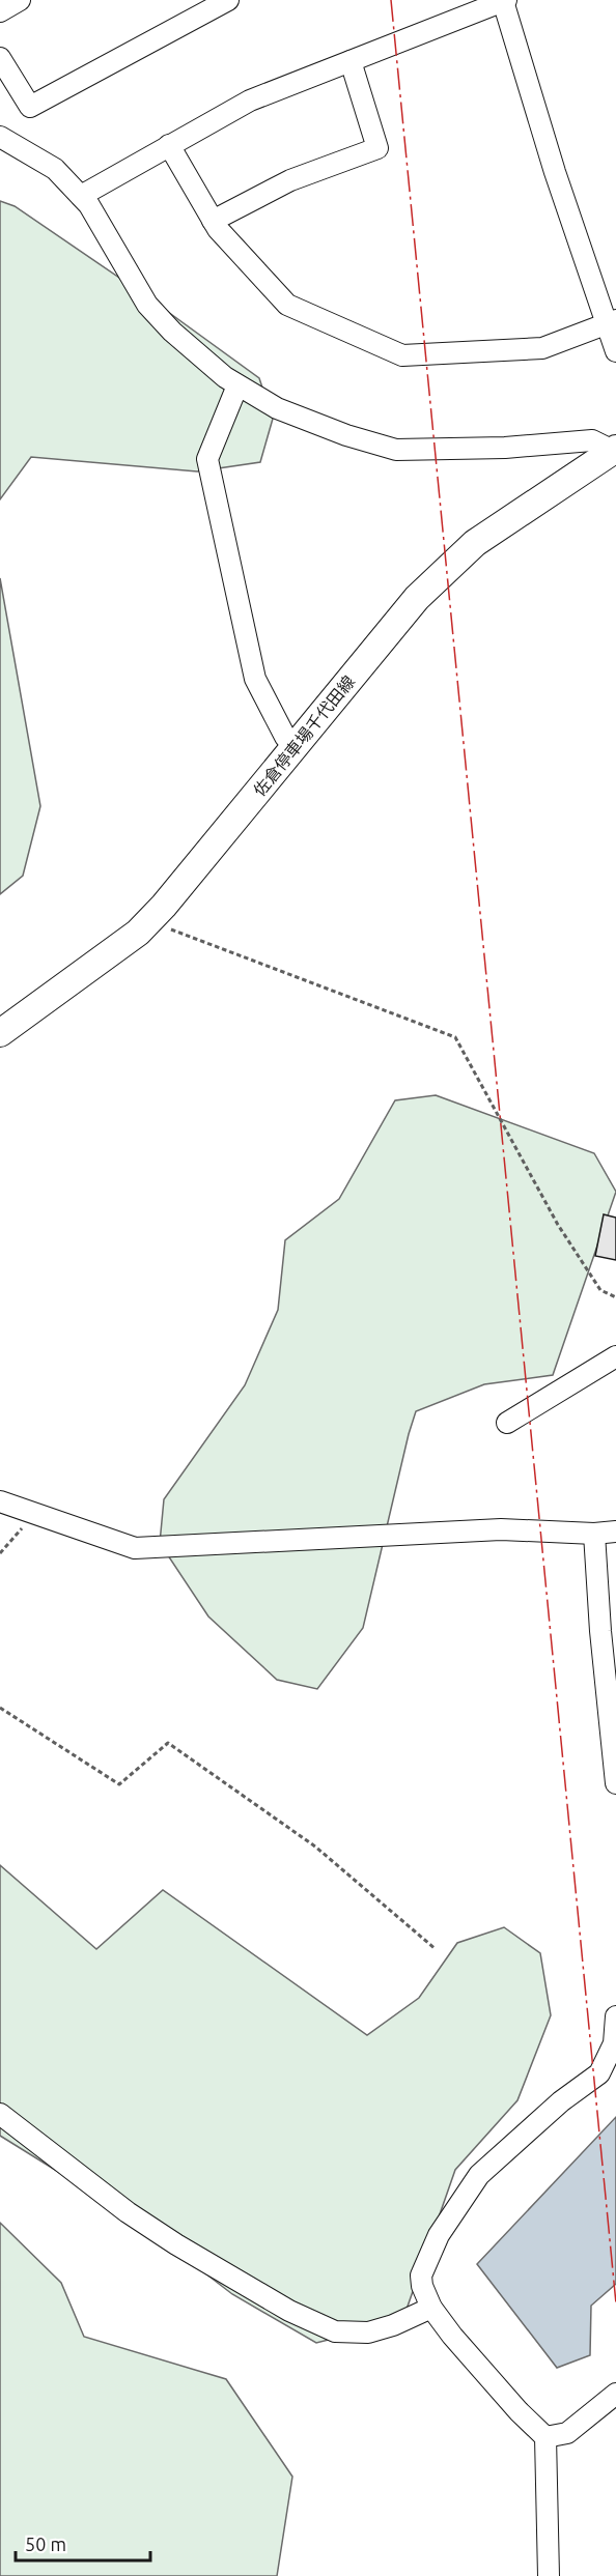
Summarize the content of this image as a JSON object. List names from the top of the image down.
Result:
{
  "streets": {
    "main road": ["佐倉停車場千代田線"]
  },
  "scale_bar": "50 m"
}
